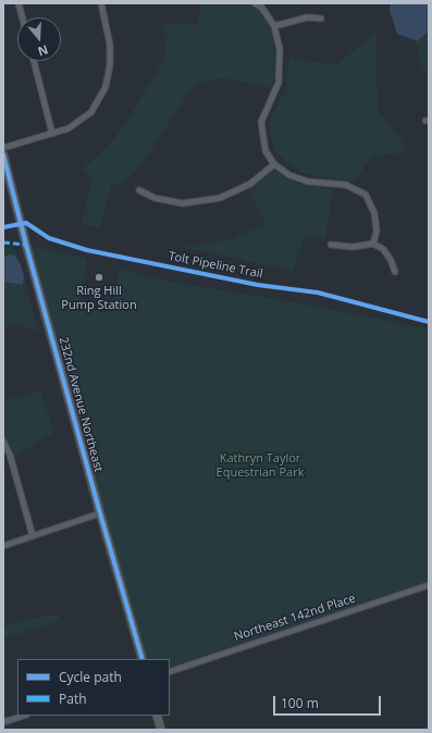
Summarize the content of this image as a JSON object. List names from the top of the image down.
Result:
{
  "streets": {
    "street": ["232nd Avenue Northeast", "Northeast 142nd Place"],
    "cycle path": ["Tolt Pipeline Trail"]
  },
  "parks": ["Kathryn Taylor Equestrian Park"],
  "places": ["Ring Hill Pump Station"],
  "legend": ["Cycle path", "Path"],
  "scale_bar": "100 m",
  "north": "bottom"
}
